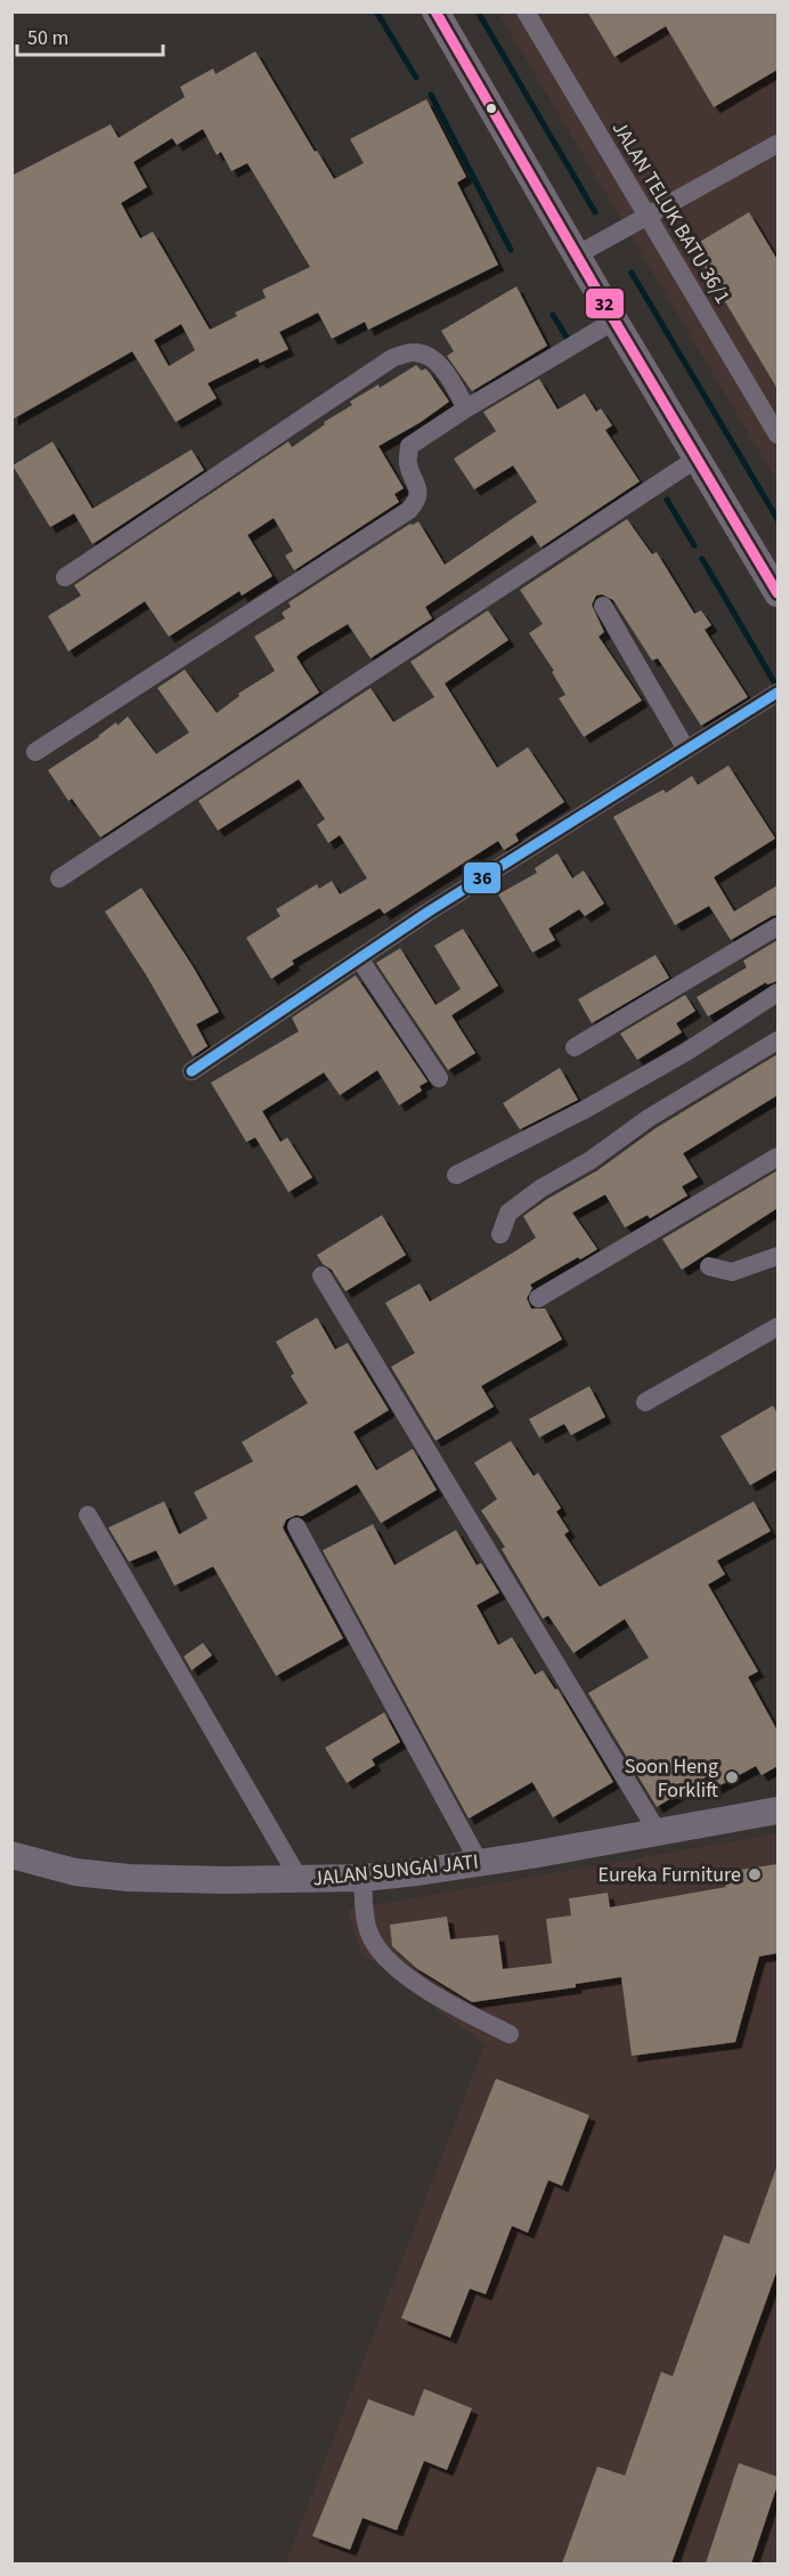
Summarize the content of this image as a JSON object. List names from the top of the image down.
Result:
{
  "streets": {
    "main road": ["JALAN SUNGAI JATI"],
    "street": ["JALAN TELUK BATU 36/1"]
  },
  "places": ["Soon Heng Forklift", "Eureka Furniture"],
  "lines": ["transit line 32", "transit line 36"],
  "scale_bar": "50 m"
}
